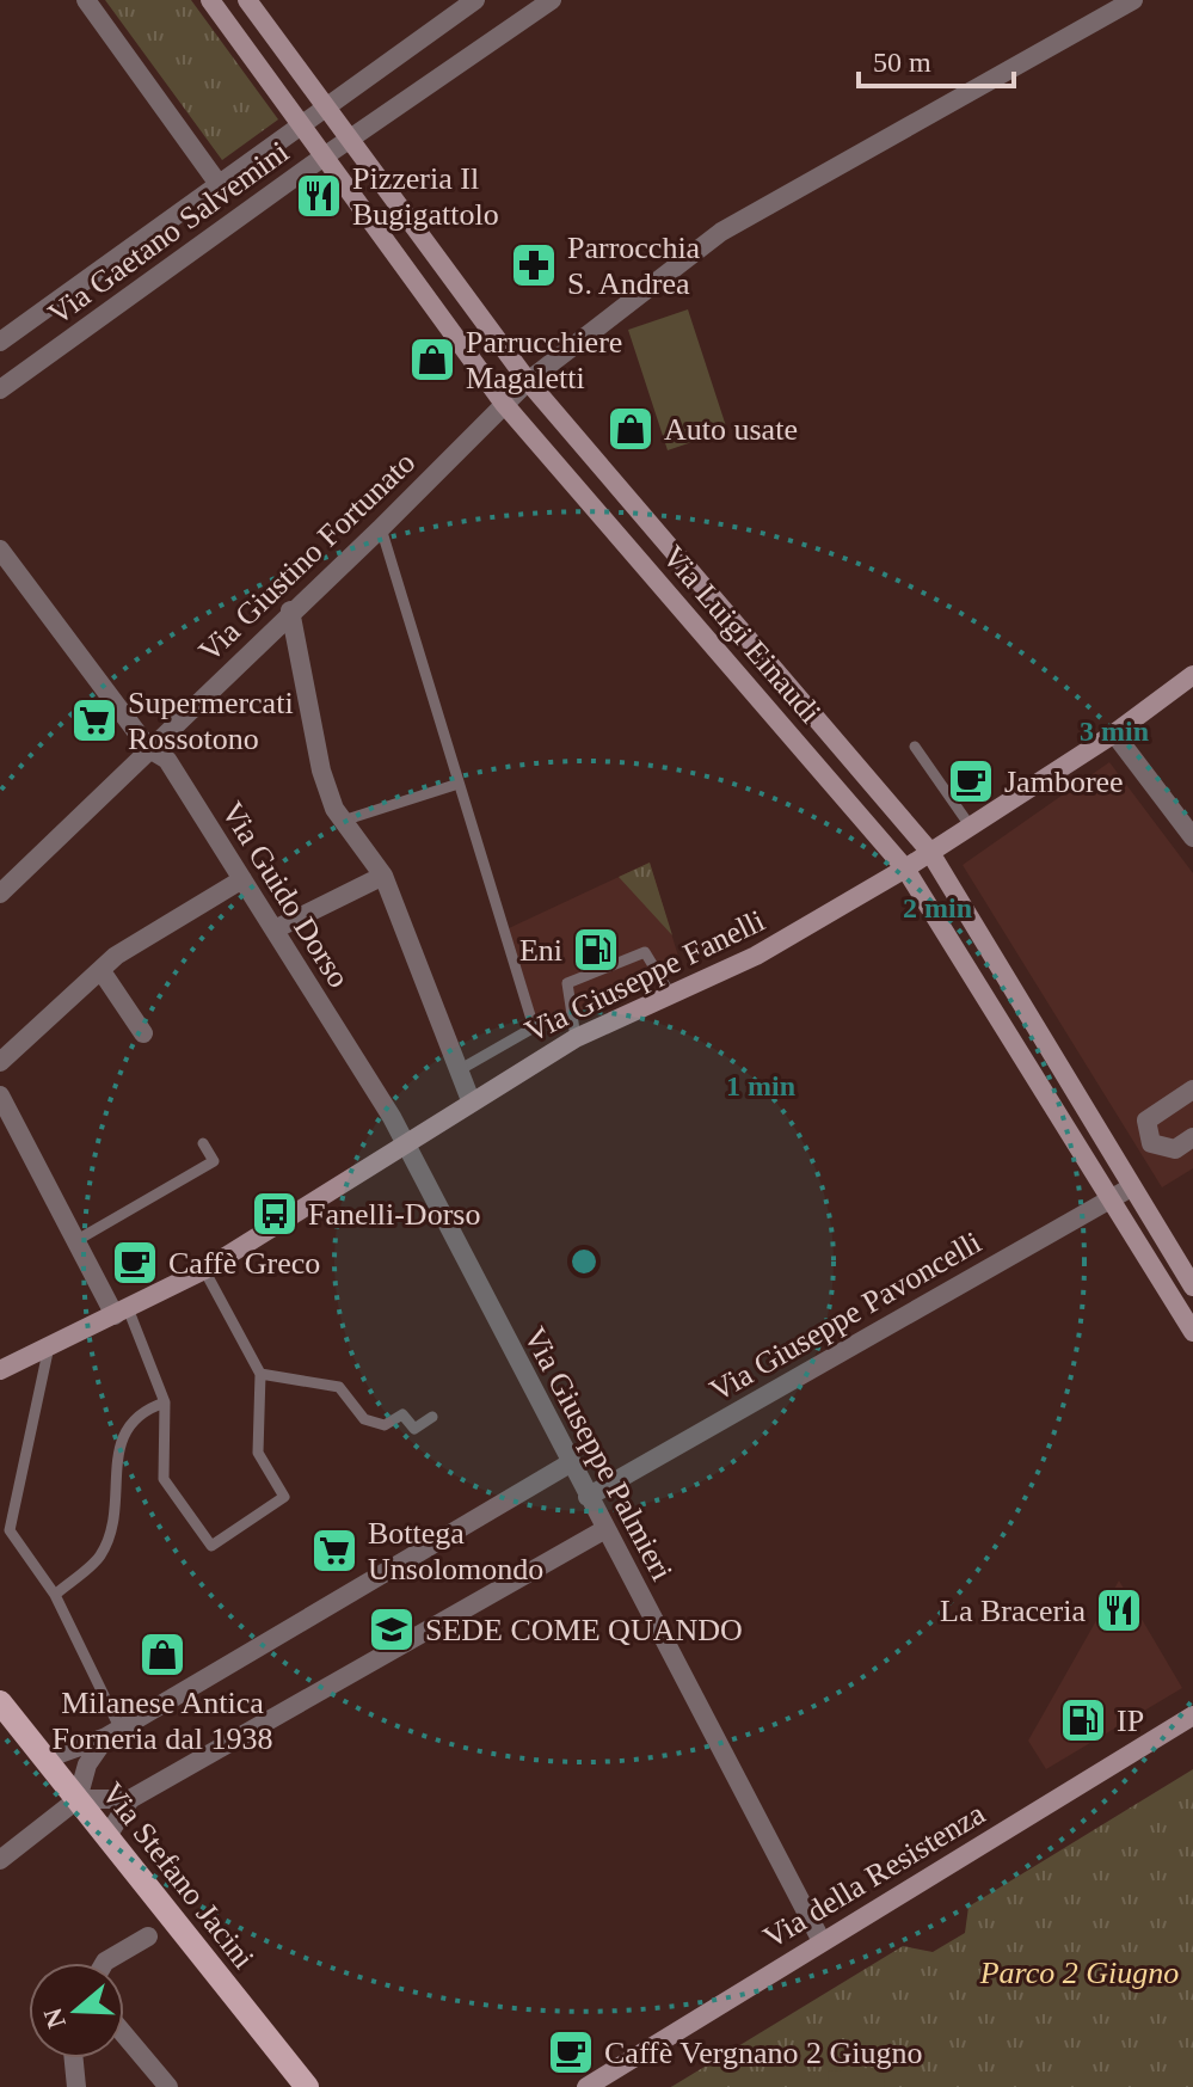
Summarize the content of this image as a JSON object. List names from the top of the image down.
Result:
{
  "streets": {
    "main road": [
      "Via Luigi Einaudi",
      "Via Giuseppe Fanelli",
      "Via Stefano Jacini",
      "Via della Resistenza"
    ],
    "street": [
      "Via Gaetano Salvemini",
      "Via Giustino Fortunato",
      "Via Guido Dorso",
      "Via Giuseppe Pavoncelli",
      "Via Giuseppe Palmieri"
    ]
  },
  "crossings": [
    ["Via Gaetano Salvemini", "Via Luigi Einaudi"],
    ["Via Giustino Fortunato", "Via Luigi Einaudi"],
    ["Via Giustino Fortunato", "Via Guido Dorso"],
    ["Via Luigi Einaudi", "Via Giuseppe Fanelli"],
    ["Via Luigi Einaudi", "Via Giuseppe Pavoncelli"],
    ["Via Guido Dorso", "Via Giuseppe Fanelli"],
    ["Via Guido Dorso", "Via Giuseppe Palmieri"],
    ["Via Giuseppe Fanelli", "Via Giuseppe Palmieri"],
    ["Via Giuseppe Pavoncelli", "Via Giuseppe Palmieri"],
    ["Via Giuseppe Palmieri", "Via della Resistenza"]
  ],
  "parks": ["Parco 2 Giugno"],
  "places": {
    "restaurant": ["Pizzeria Il Bugigattolo", "La Braceria"],
    "pharmacy": ["Parrocchia S. Andrea"],
    "shop": ["Parrucchiere Magaletti", "Auto usate", "Milanese Antica Forneria dal 1938"],
    "supermarket": ["Supermercati Rossotono", "Bottega Unsolomondo"],
    "cafe": ["Jamboree", "Caffè Greco", "Caffè Vergnano 2 Giugno"],
    "fuel station": ["Eni", "IP"],
    "bus stop": ["Fanelli-Dorso"],
    "school or university": ["SEDE COME QUANDO"]
  },
  "scale_bar": "50 m",
  "north": "left",
  "rings": ["3 min", "2 min", "1 min"]
}
